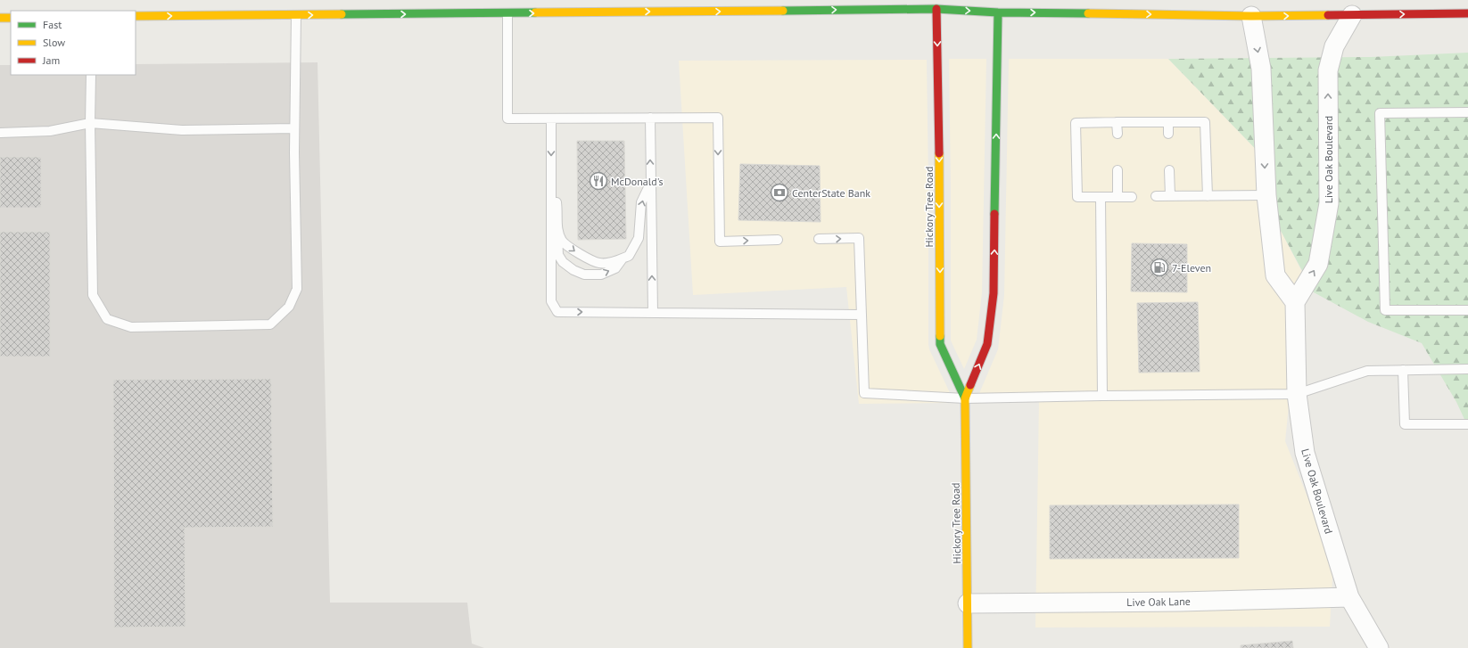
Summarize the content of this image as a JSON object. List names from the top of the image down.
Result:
{
  "streets": {
    "main road": ["Hickory Tree Road"],
    "street": ["Live Oak Boulevard", "Live Oak Lane"]
  },
  "crossings": [
    ["Live Oak Boulevard", "Live Oak Lane"],
    ["Hickory Tree Road", "Live Oak Lane"]
  ],
  "places": {
    "restaurant": ["McDonald's"],
    "bank": ["CenterState Bank"],
    "fuel station": ["7-Eleven"]
  },
  "legend": ["Fast", "Slow", "Jam"]
}
